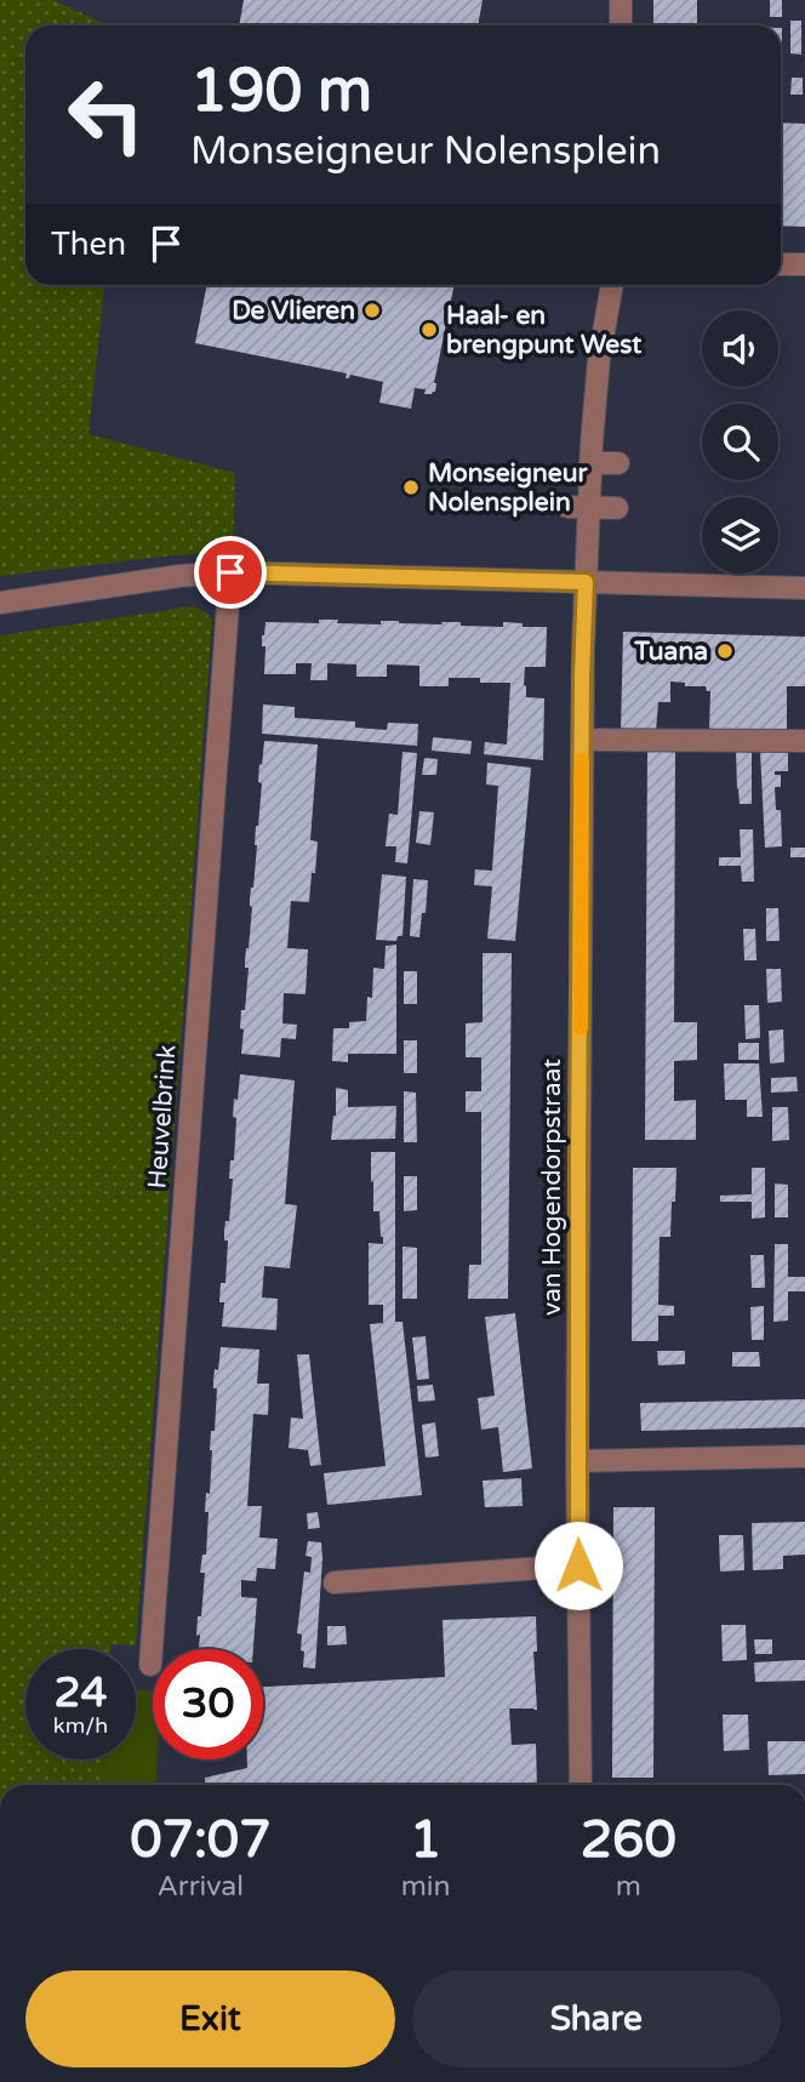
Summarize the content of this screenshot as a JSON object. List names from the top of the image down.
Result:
{
  "streets": {
    "street": ["Heuvelbrink", "van Hogendorpstraat"]
  },
  "places": [
    "De Vlieren",
    "Haal- en brengpunt West",
    "Monseigneur Nolensplein",
    "Tuana"
  ],
  "page": {
    "turn": ["190 m", "Monseigneur Nolensplein"],
    "then": "Then",
    "speed": "24 km/h",
    "limit": "30",
    "eta": [
      "07:07",
      "Arrival",
      "1",
      "min",
      "260",
      "m"
    ],
    "buttons": ["Exit", "Share"]
  }
}
